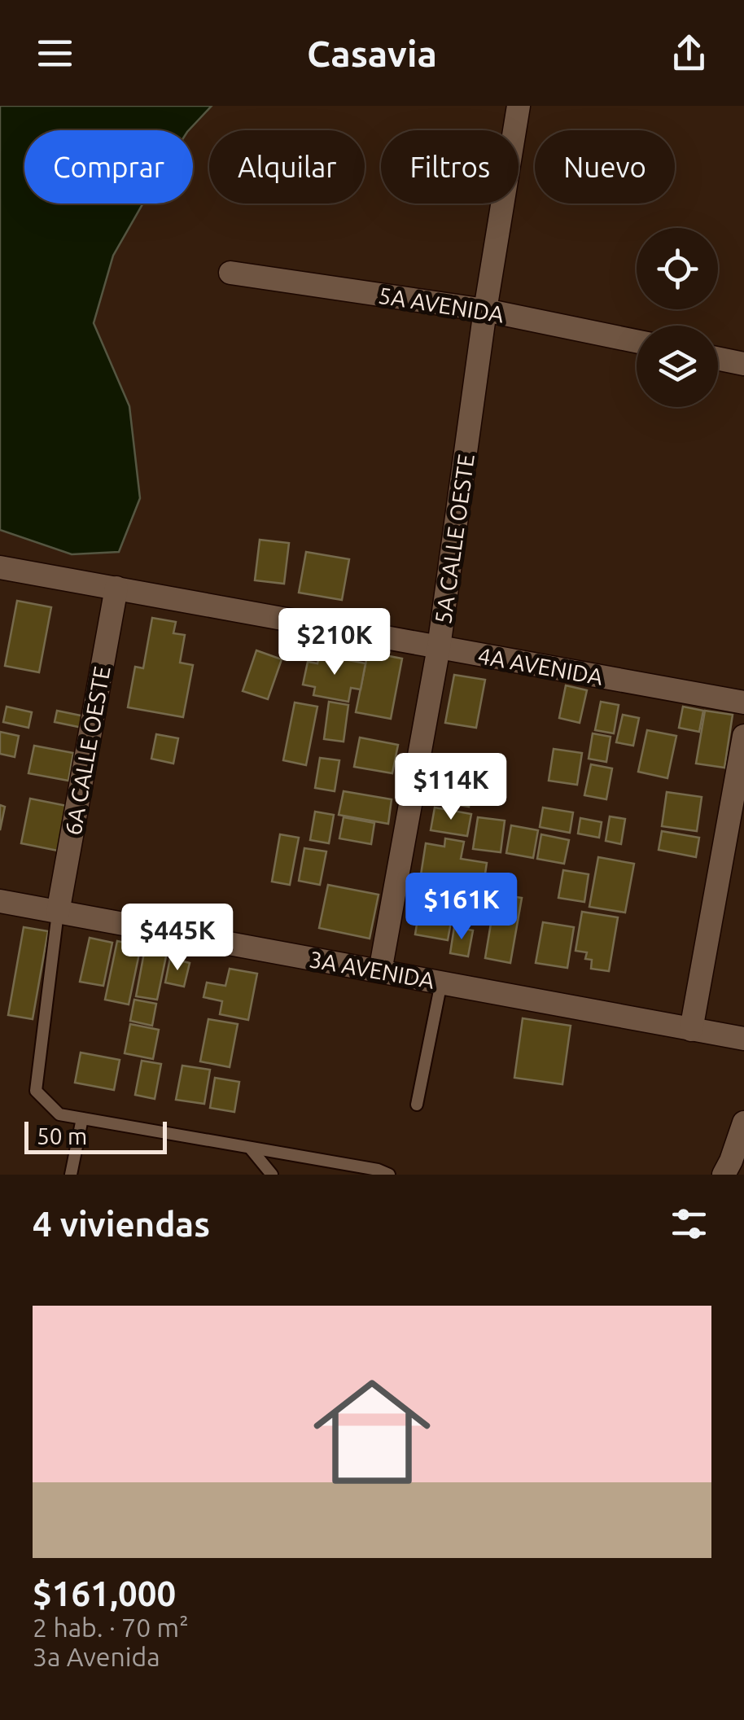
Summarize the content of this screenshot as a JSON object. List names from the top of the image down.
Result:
{
  "streets": {
    "street": [
      "5A AVENIDA",
      "5A CALLE OESTE",
      "4A AVENIDA",
      "6A CALLE OESTE",
      "3A AVENIDA"
    ]
  },
  "crossings": [
    ["5A AVENIDA", "5A CALLE OESTE"],
    ["5A CALLE OESTE", "4A AVENIDA"],
    ["5A CALLE OESTE", "3A AVENIDA"],
    ["4A AVENIDA", "6A CALLE OESTE"],
    ["6A CALLE OESTE", "3A AVENIDA"]
  ],
  "scale_bar": "50 m",
  "page": {
    "header": "Casavia",
    "chip": [
      "Comprar",
      "Alquilar",
      "Filtros",
      "Nuevo"
    ],
    "price": [
      "$210K",
      "$114K",
      "$161K",
      "$445K"
    ],
    "scale": "50 m",
    "heading": "4 viviendas",
    "list": [
      {
        "name": "$161,000",
        "note": "2 hab. · 70 m² · 3a Avenida"
      }
    ]
  }
}
